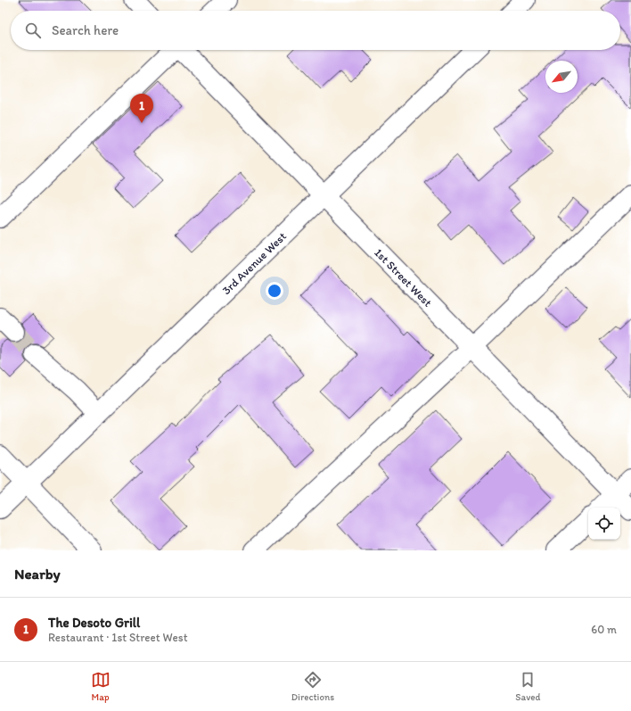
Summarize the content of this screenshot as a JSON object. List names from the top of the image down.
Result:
{
  "streets": {
    "street": ["3rd Avenue West", "1st Street West"]
  },
  "crossings": [
    ["3rd Avenue West", "1st Street West"]
  ],
  "north": "bottom left",
  "page": {
    "search": "Search here",
    "pins": "1",
    "heading": "Nearby",
    "list": [
      {
        "mark": "1",
        "name": "The Desoto Grill",
        "note": "Restaurant · 1st Street West",
        "value": "60 m"
      }
    ],
    "nav": ["Map", "Directions", "Saved"]
  }
}
